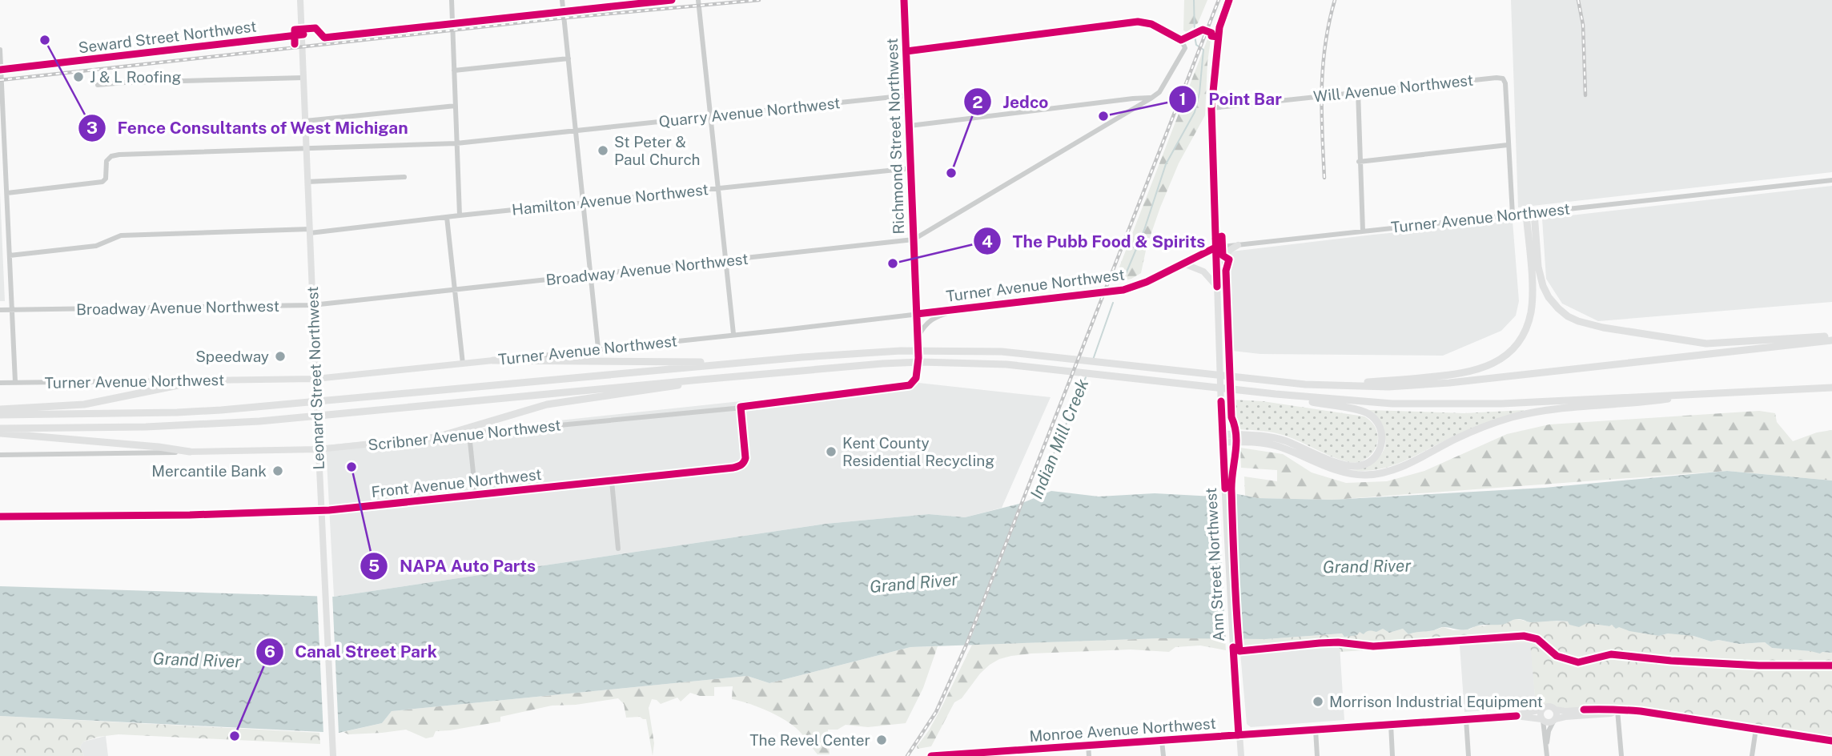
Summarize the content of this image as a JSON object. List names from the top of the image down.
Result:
{
  "streets": {
    "main road": [
      "Turner Avenue Northwest",
      "Leonard Street Northwest",
      "Scribner Avenue Northwest",
      "Ann Street Northwest",
      "Monroe Avenue Northwest"
    ],
    "street": [
      "Seward Street Northwest",
      "Will Avenue Northwest",
      "Quarry Avenue Northwest",
      "Richmond Street Northwest",
      "Hamilton Avenue Northwest",
      "Broadway Avenue Northwest",
      "Front Avenue Northwest"
    ]
  },
  "crossings": [
    ["Seward Street Northwest", "Leonard Street Northwest"],
    ["Will Avenue Northwest", "Ann Street Northwest"],
    ["Quarry Avenue Northwest", "Richmond Street Northwest"],
    ["Quarry Avenue Northwest", "Leonard Street Northwest"],
    ["Richmond Street Northwest", "Hamilton Avenue Northwest"],
    ["Richmond Street Northwest", "Turner Avenue Northwest"],
    ["Richmond Street Northwest", "Broadway Avenue Northwest"],
    ["Richmond Street Northwest", "Scribner Avenue Northwest"],
    ["Hamilton Avenue Northwest", "Leonard Street Northwest"],
    ["Turner Avenue Northwest", "Leonard Street Northwest"],
    ["Turner Avenue Northwest", "Ann Street Northwest"],
    ["Broadway Avenue Northwest", "Leonard Street Northwest"],
    ["Leonard Street Northwest", "Scribner Avenue Northwest"],
    ["Leonard Street Northwest", "Front Avenue Northwest"],
    ["Scribner Avenue Northwest", "Front Avenue Northwest"],
    ["Ann Street Northwest", "Monroe Avenue Northwest"]
  ],
  "water": ["Indian Mill Creek", "Grand River"],
  "places": [
    "Fence Consultants of West Michigan",
    "J & L Roofing",
    "Point Bar",
    "St Peter & Paul Church",
    "Jedco",
    "The Pubb Food & Spirits",
    "Speedway",
    "Kent County Residential Recycling",
    "NAPA Auto Parts",
    "Mercantile Bank",
    "Morrison Industrial Equipment",
    "Canal Street Park",
    "The Revel Center"
  ]
}
